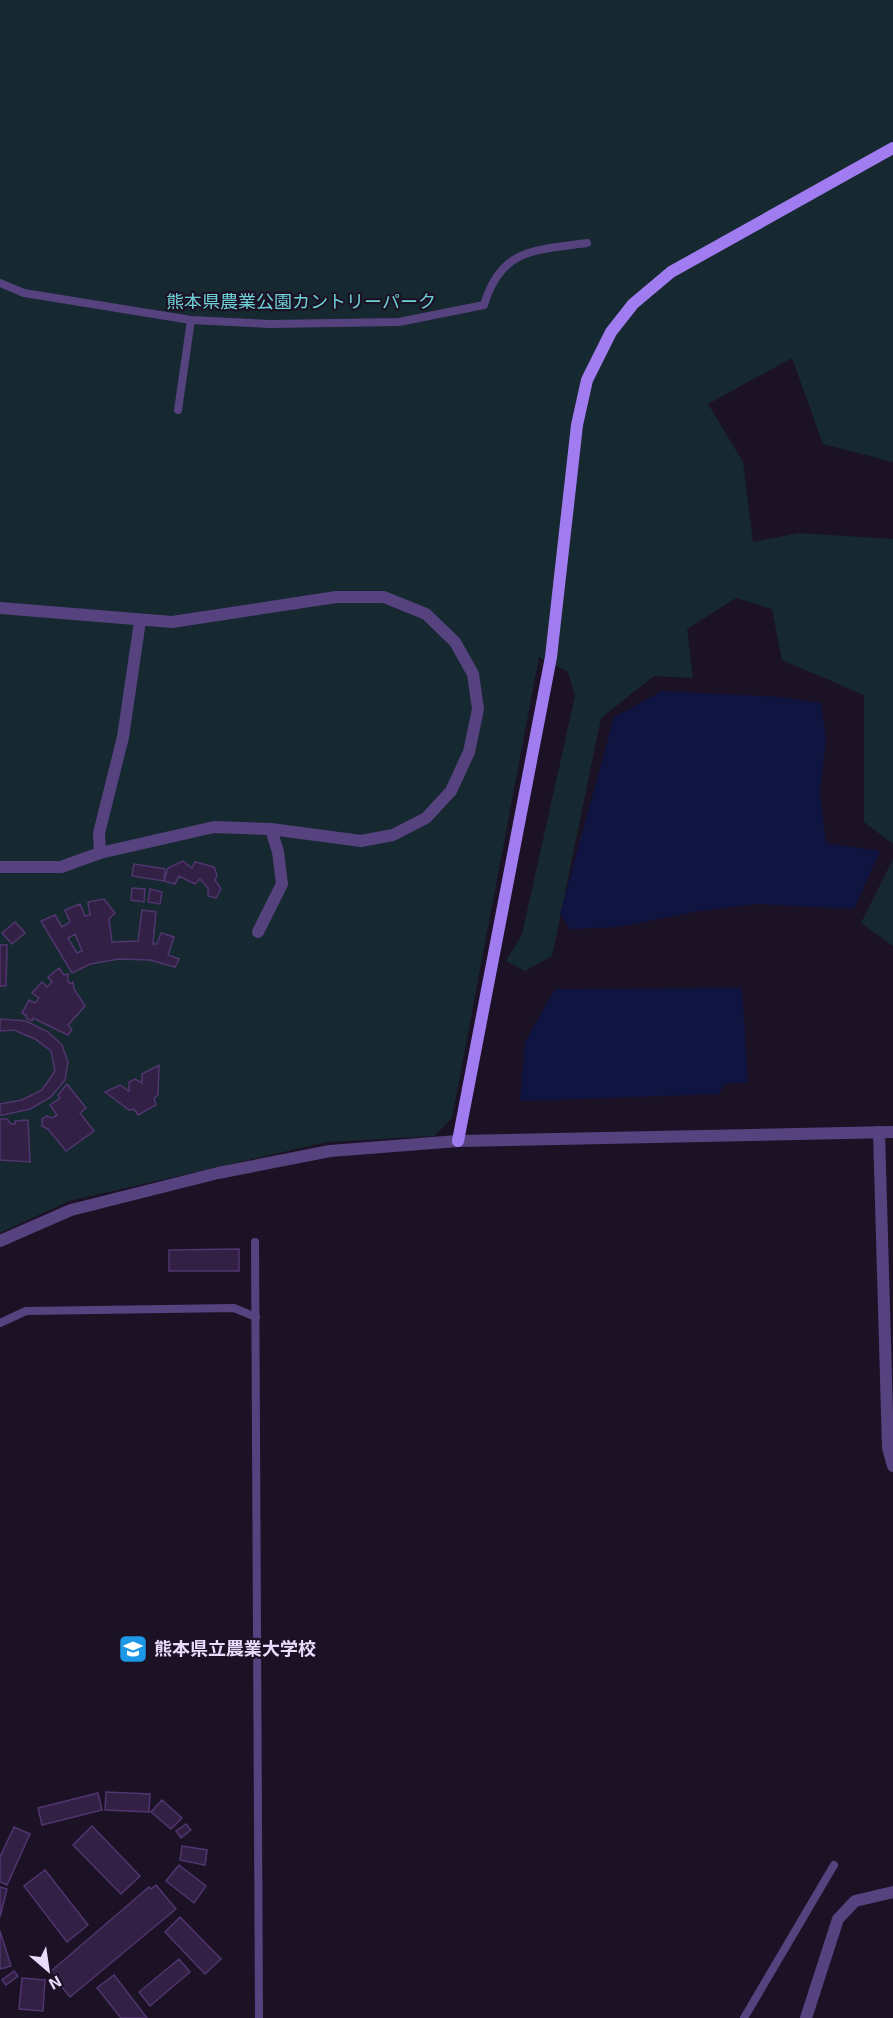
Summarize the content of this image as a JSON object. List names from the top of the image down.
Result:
{
  "parks": ["熊本県農業公園カントリーパーク"],
  "places": {
    "school or university": ["熊本県立農業大学校"]
  },
  "north": "bottom right"
}
